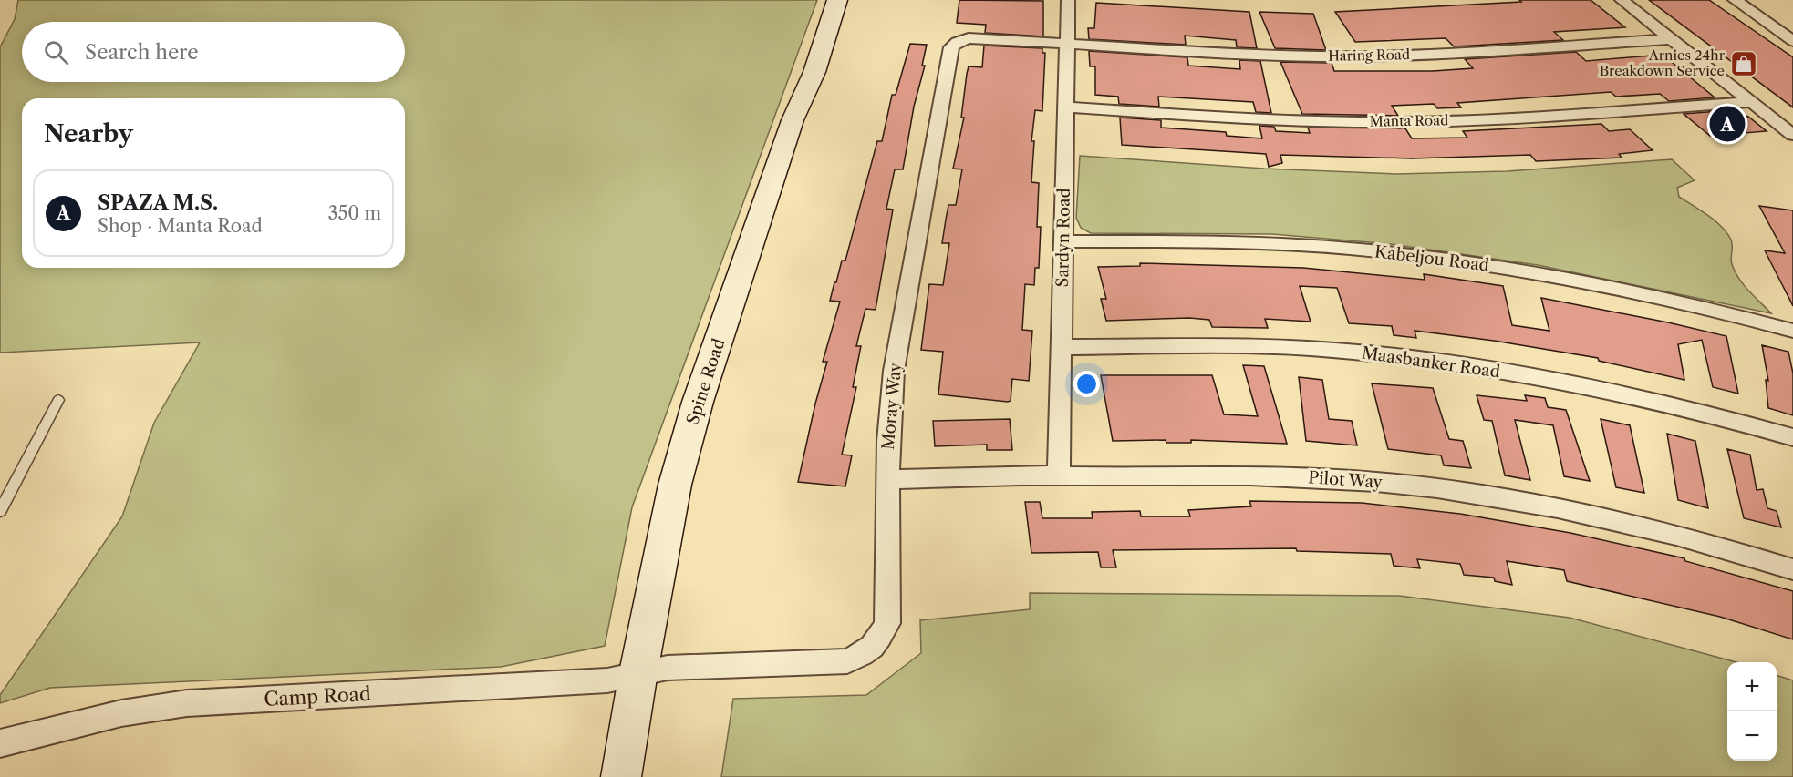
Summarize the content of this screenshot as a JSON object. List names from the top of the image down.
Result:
{
  "streets": {
    "main road": ["Spine Road"],
    "street": [
      "Haring Road",
      "Manta Road",
      "Sardyn Road",
      "Kabeljou Road",
      "Maasbanker Road",
      "Moray Way",
      "Pilot Way",
      "Camp Road"
    ]
  },
  "crossings": [
    ["Haring Road", "Sardyn Road"],
    ["Haring Road", "Moray Way"],
    ["Manta Road", "Sardyn Road"],
    ["Sardyn Road", "Kabeljou Road"],
    ["Sardyn Road", "Maasbanker Road"],
    ["Sardyn Road", "Moray Way"],
    ["Sardyn Road", "Pilot Way"],
    ["Spine Road", "Moray Way"],
    ["Spine Road", "Camp Road"],
    ["Moray Way", "Pilot Way"],
    ["Moray Way", "Camp Road"]
  ],
  "places": {
    "shop": ["Arnies 24hr Breakdown Service"]
  },
  "page": {
    "search": "Search here",
    "heading": "Nearby",
    "pins": "A",
    "list": [
      {
        "mark": "A",
        "name": "SPAZA M.S.",
        "note": "Shop · Manta Road",
        "value": "350 m"
      }
    ],
    "map_buttons": ["+", "−"]
  }
}
